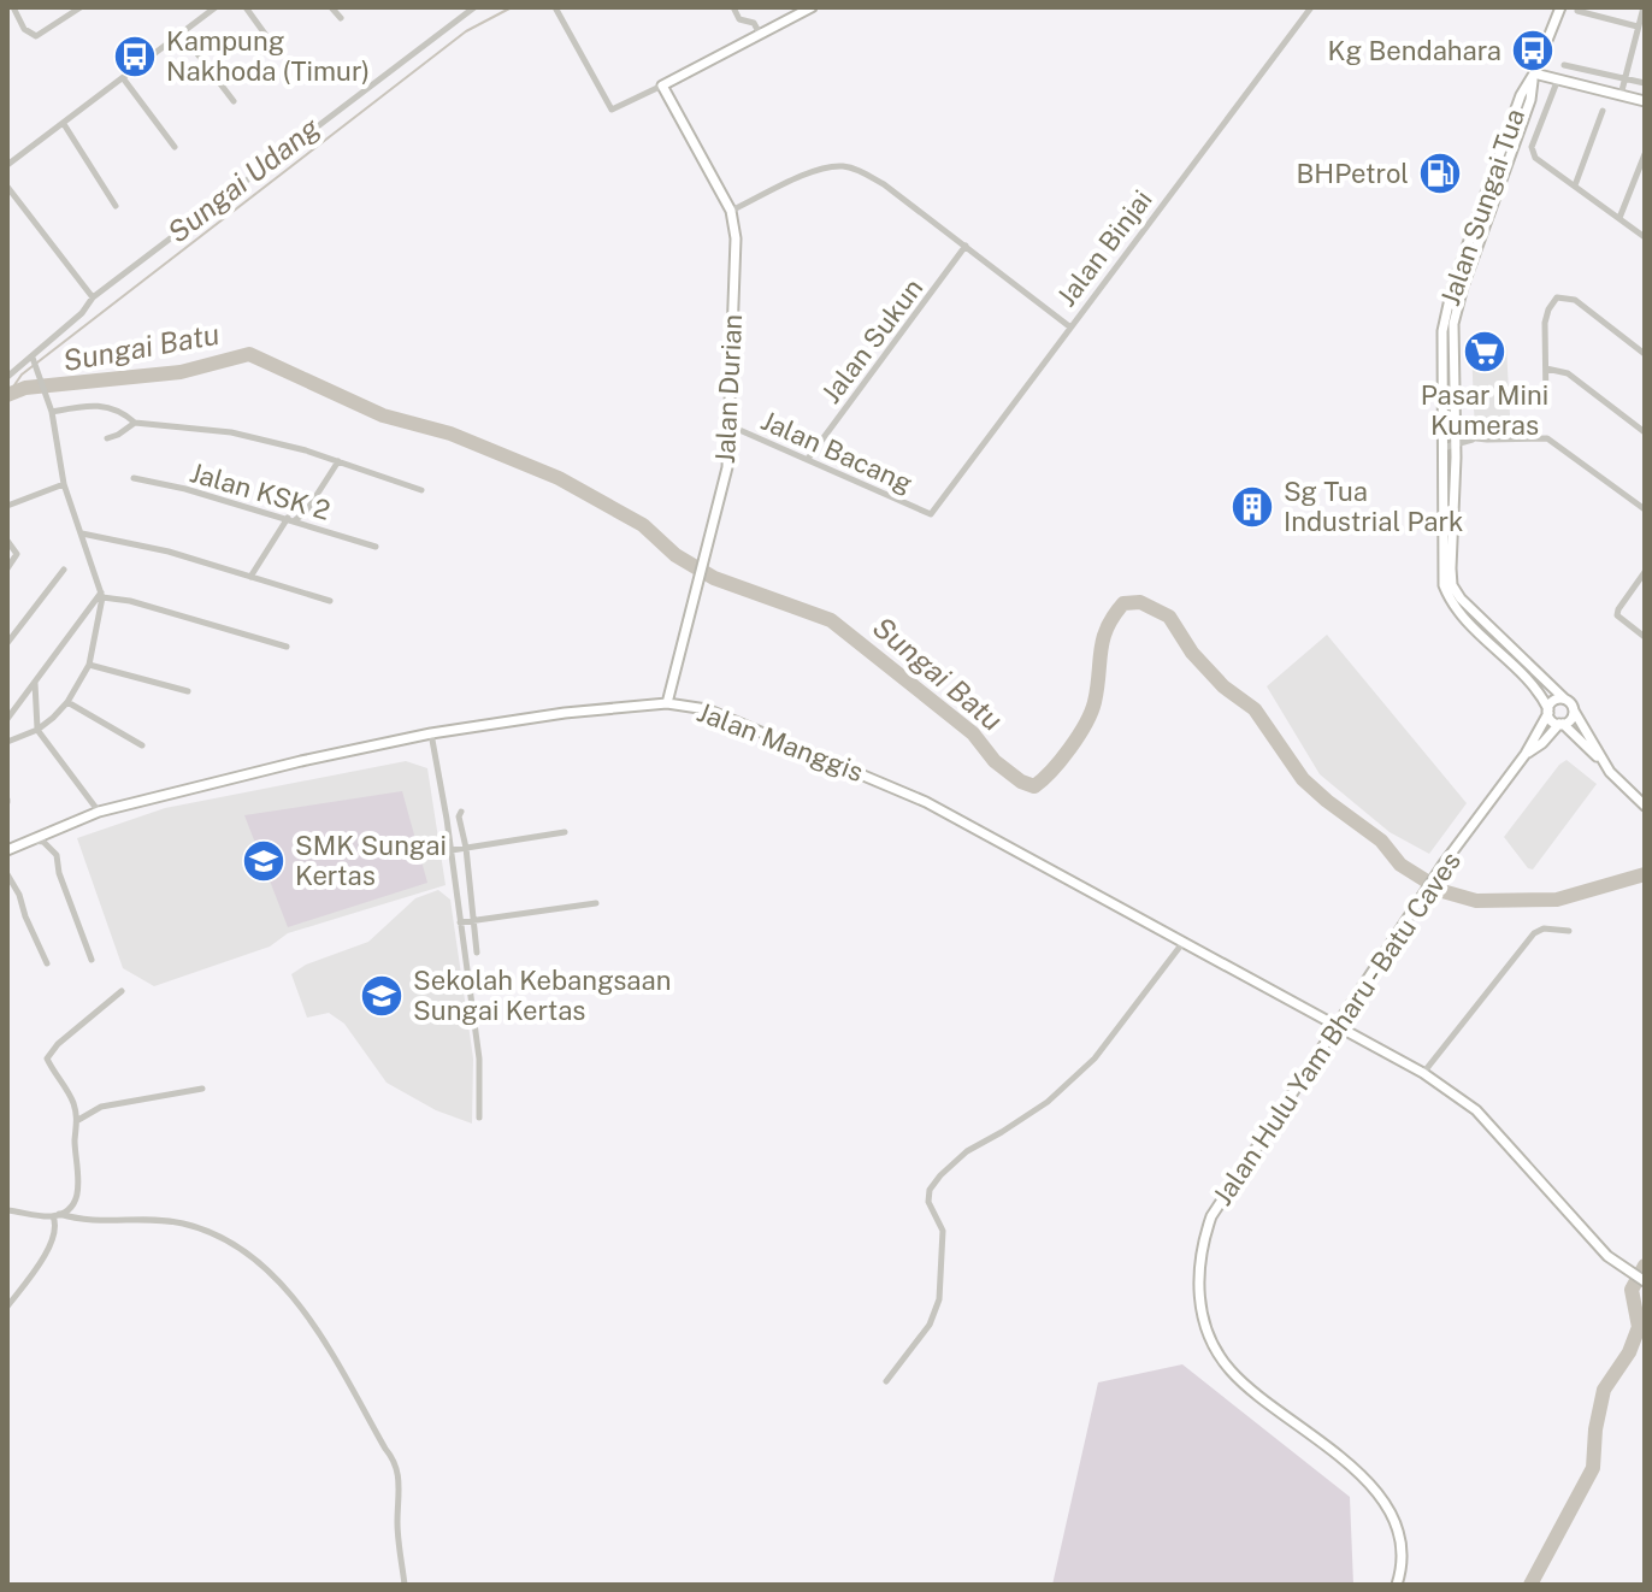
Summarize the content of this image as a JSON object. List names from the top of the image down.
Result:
{
  "streets": {
    "street": [
      "Jalan Sungai Tua",
      "Jalan Binjai",
      "Jalan Sukun",
      "Jalan Durian",
      "Jalan Bacang",
      "Jalan KSK 2",
      "Jalan Manggis",
      "Jalan Hulu Yam Bharu - Batu Caves"
    ]
  },
  "crossings": [
    ["Jalan Sungai Tua", "Jalan Hulu Yam Bharu - Batu Caves"],
    ["Jalan Binjai", "Jalan Bacang"],
    ["Jalan Sukun", "Jalan Bacang"],
    ["Jalan Durian", "Jalan Bacang"],
    ["Jalan Durian", "Jalan Manggis"],
    ["Jalan Manggis", "Jalan Hulu Yam Bharu - Batu Caves"]
  ],
  "water": ["Sungai Udang", "Sungai Batu"],
  "places": {
    "bus stop": ["Kg Bendahara", "Kampung Nakhoda (Timur)"],
    "fuel station": ["BHPetrol"],
    "supermarket": ["Pasar Mini Kumeras"],
    "building": ["Sg Tua Industrial Park"],
    "school or university": ["SMK Sungai Kertas", "Sekolah Kebangsaan Sungai Kertas"]
  }
}
